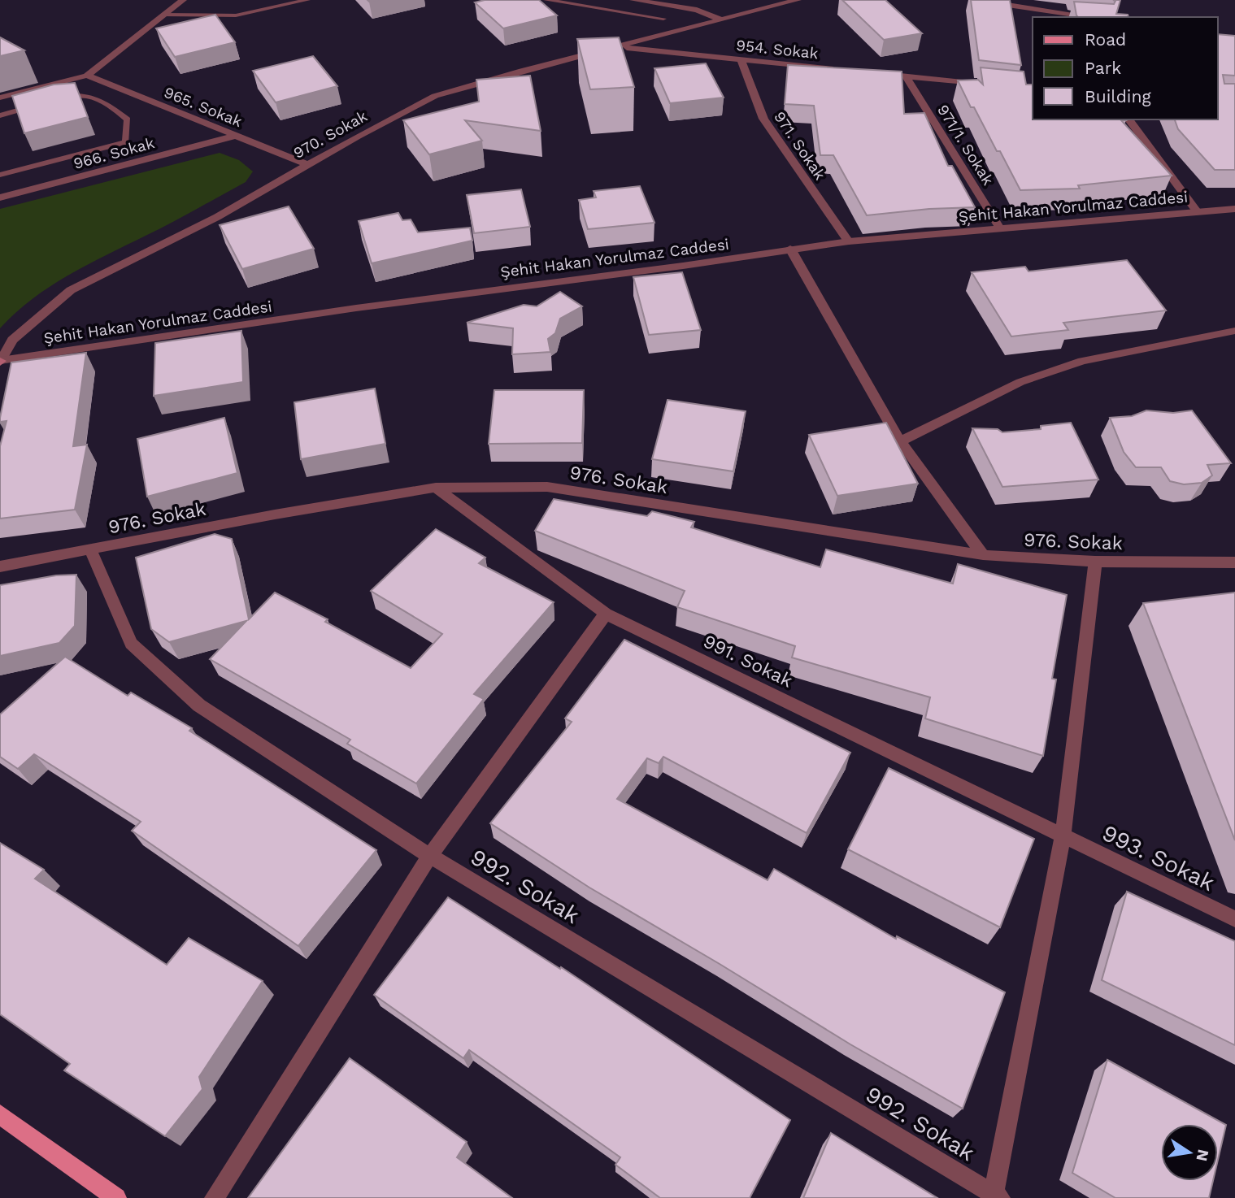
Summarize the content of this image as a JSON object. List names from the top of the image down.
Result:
{
  "streets": {
    "street": [
      "954. Sokak",
      "965. Sokak",
      "970. Sokak",
      "971/1. Sokak",
      "971. Sokak",
      "966. Sokak",
      "Şehit Hakan Yorulmaz Caddesi",
      "976. Sokak",
      "991. Sokak",
      "993. Sokak",
      "992. Sokak"
    ]
  },
  "crossings": [
    ["954. Sokak", "970. Sokak"],
    ["954. Sokak", "971. Sokak"],
    ["965. Sokak", "970. Sokak"],
    ["965. Sokak", "966. Sokak"],
    ["970. Sokak", "Şehit Hakan Yorulmaz Caddesi"],
    ["971/1. Sokak", "Şehit Hakan Yorulmaz Caddesi"],
    ["971. Sokak", "Şehit Hakan Yorulmaz Caddesi"],
    ["976. Sokak", "991. Sokak"],
    ["976. Sokak", "992. Sokak"],
    ["991. Sokak", "993. Sokak"]
  ],
  "legend": ["Road", "Park", "Building"],
  "north": "right"
}
